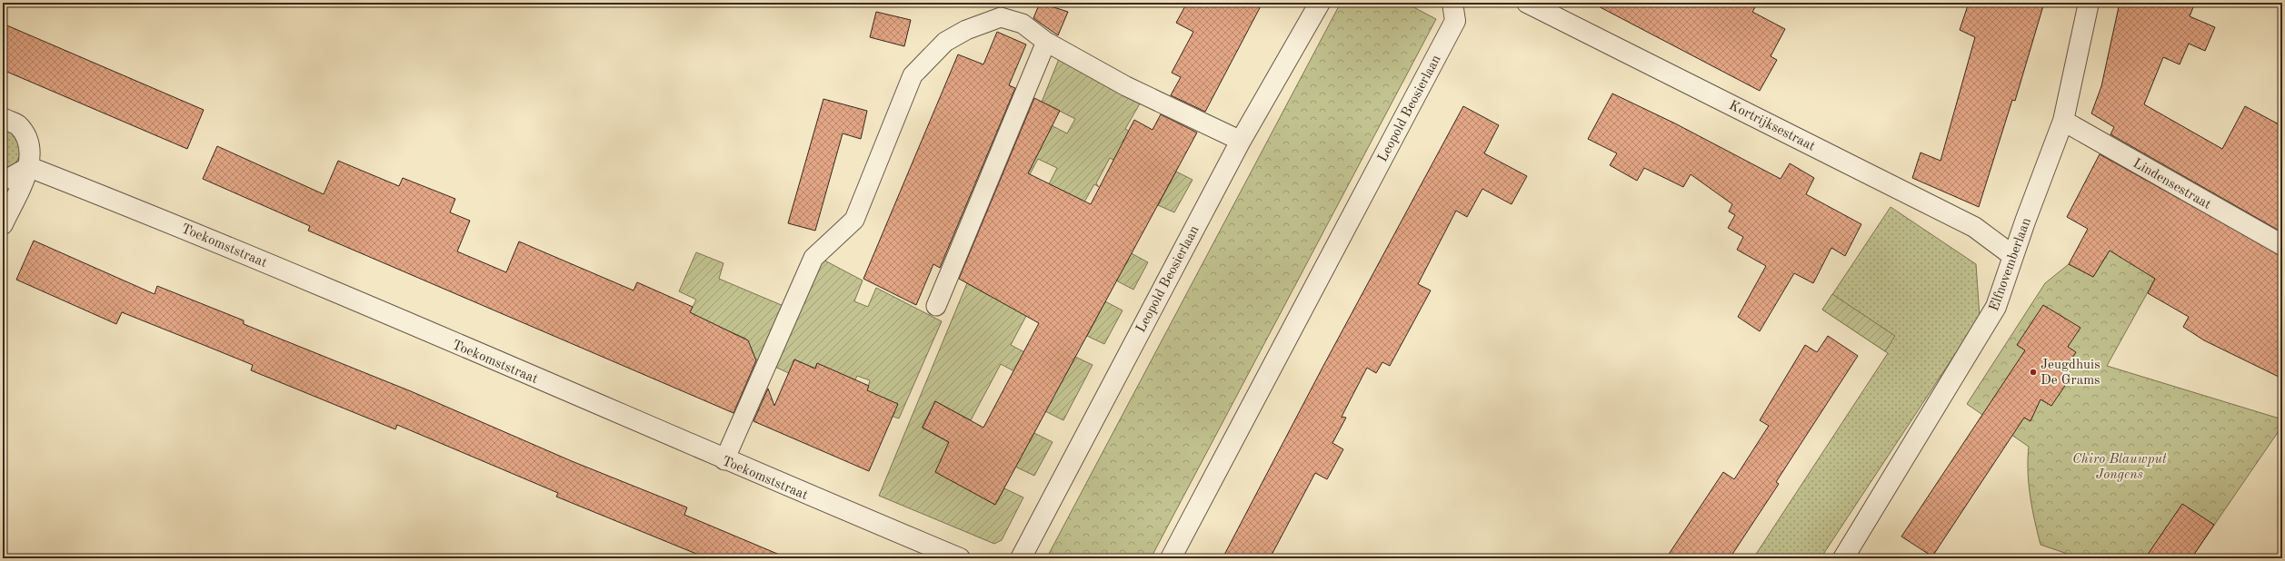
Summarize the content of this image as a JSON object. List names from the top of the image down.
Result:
{
  "streets": {
    "street": [
      "Leopold Beosierlaan",
      "Kortrijksestraat",
      "Lindensestraat",
      "Toekomststraat",
      "Elfnovemberlaan"
    ]
  },
  "crossings": [
    ["Kortrijksestraat", "Elfnovemberlaan"],
    ["Lindensestraat", "Elfnovemberlaan"]
  ],
  "parks": ["Chiro Blauwput Jongens"],
  "places": ["Jeugdhuis De Grams"]
}
